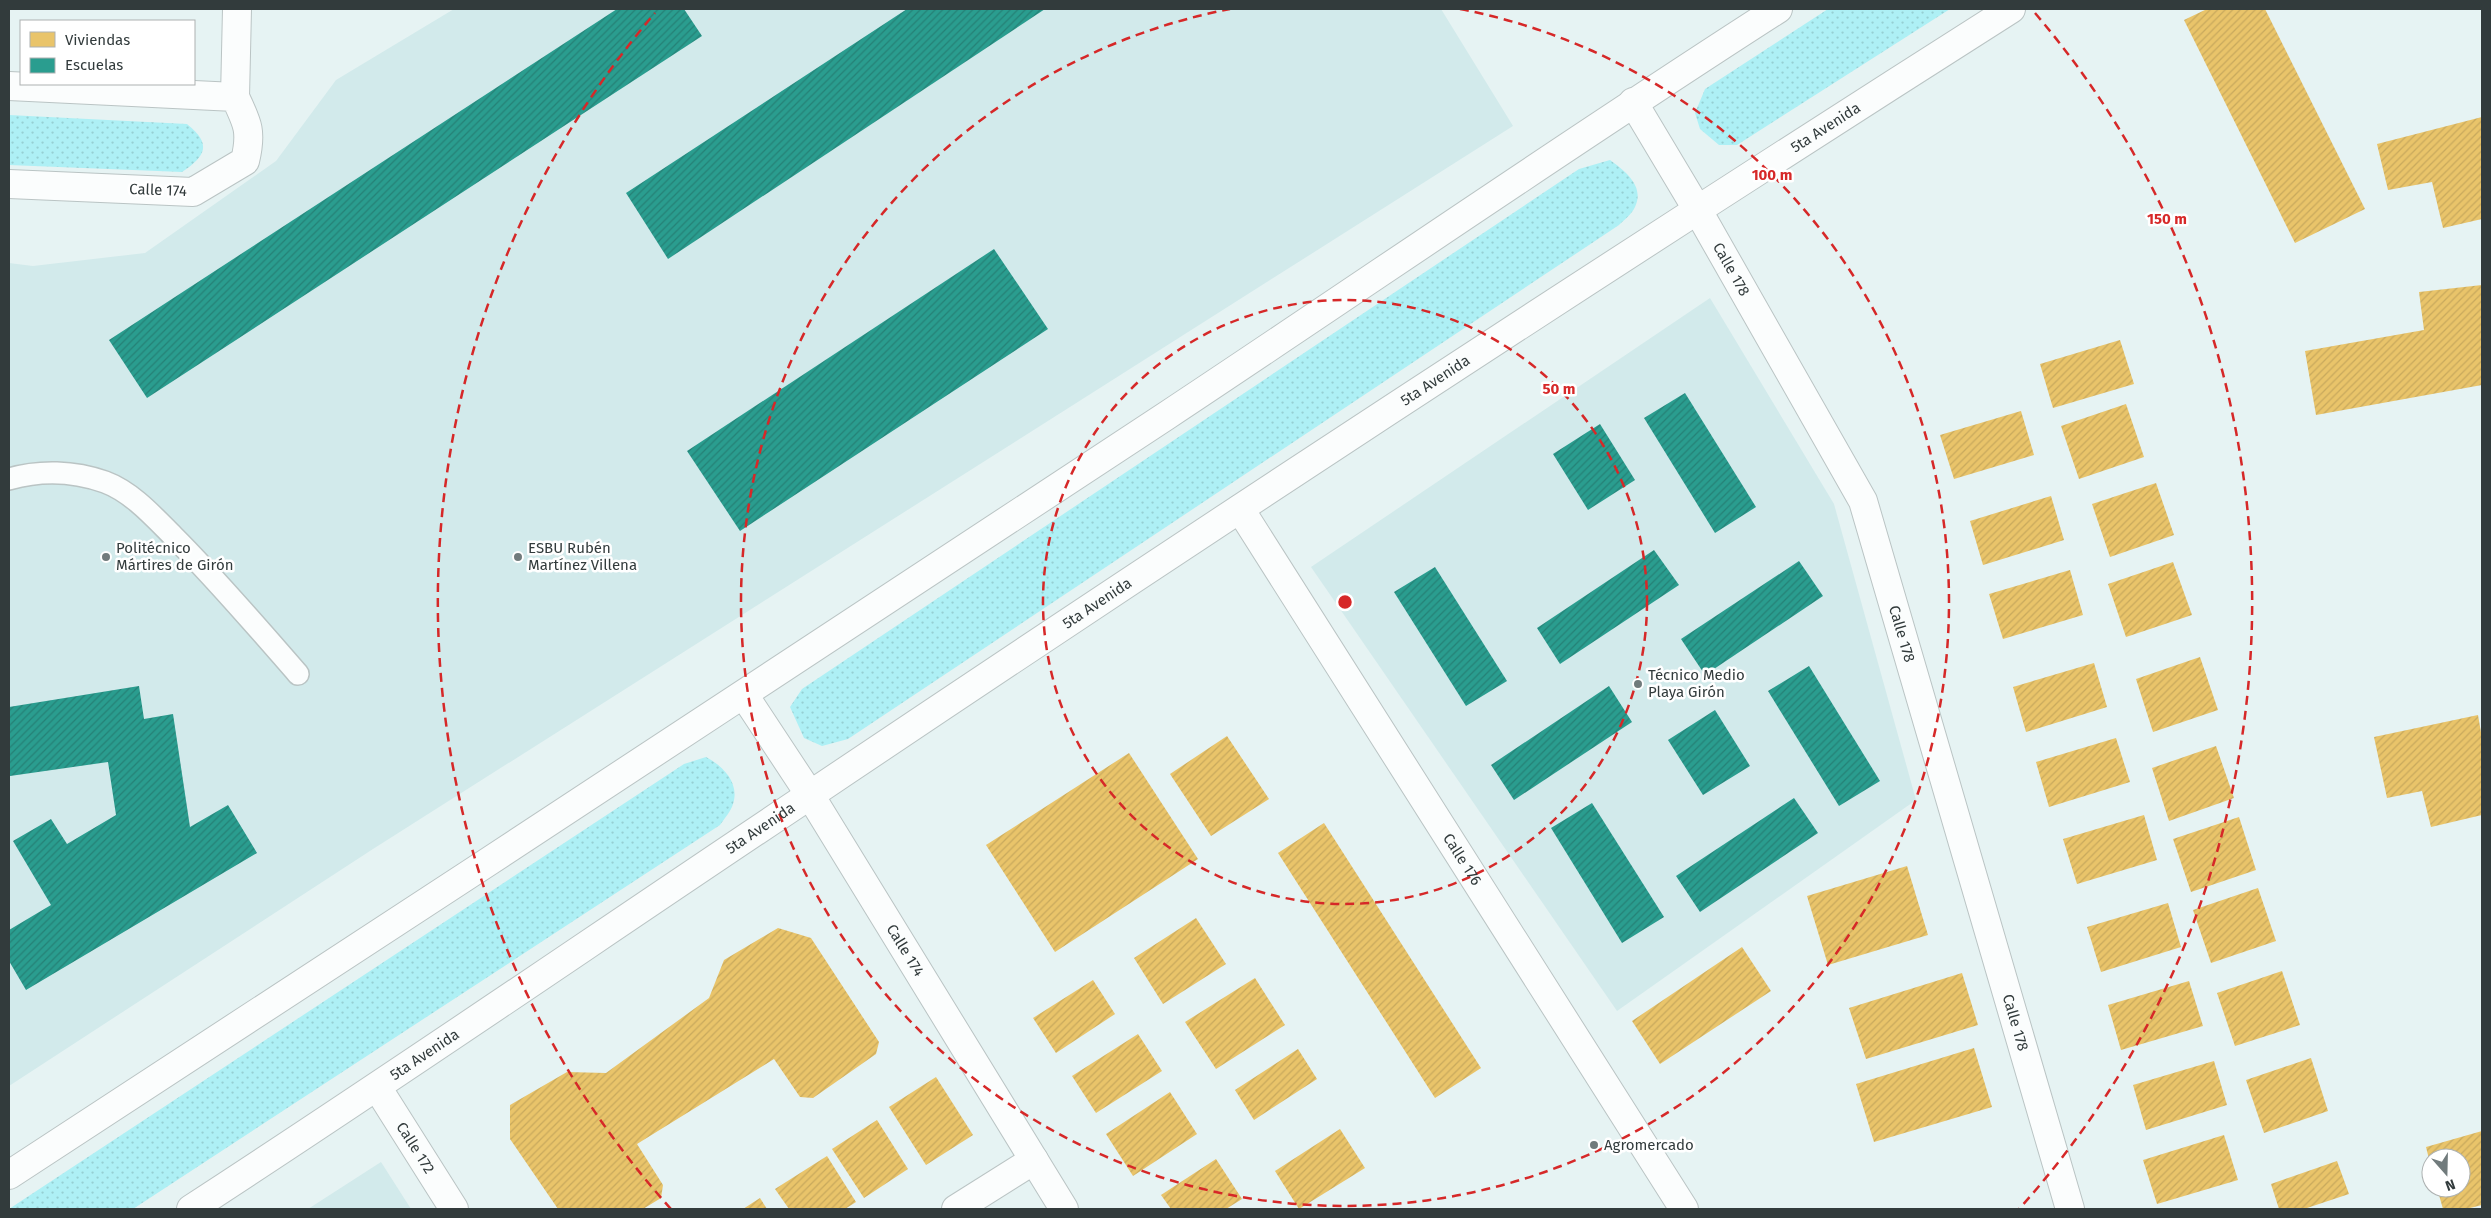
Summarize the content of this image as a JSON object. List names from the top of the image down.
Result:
{
  "streets": {
    "main road": [
      "5ta Avenida",
      "Calle 174",
      "Calle 178",
      "Calle 176",
      "Calle 172"
    ]
  },
  "crossings": [
    ["5ta Avenida", "Calle 174"],
    ["5ta Avenida", "Calle 178"],
    ["5ta Avenida", "Calle 176"],
    ["5ta Avenida", "Calle 172"]
  ],
  "places": [
    "Politécnico Mártires de Girón",
    "ESBU Rubén Martínez Villena",
    "Técnico Medio Playa Girón",
    "Agromercado"
  ],
  "legend": ["Viviendas", "Escuelas"],
  "north": "bottom",
  "rings": ["100 m", "150 m", "50 m"]
}
